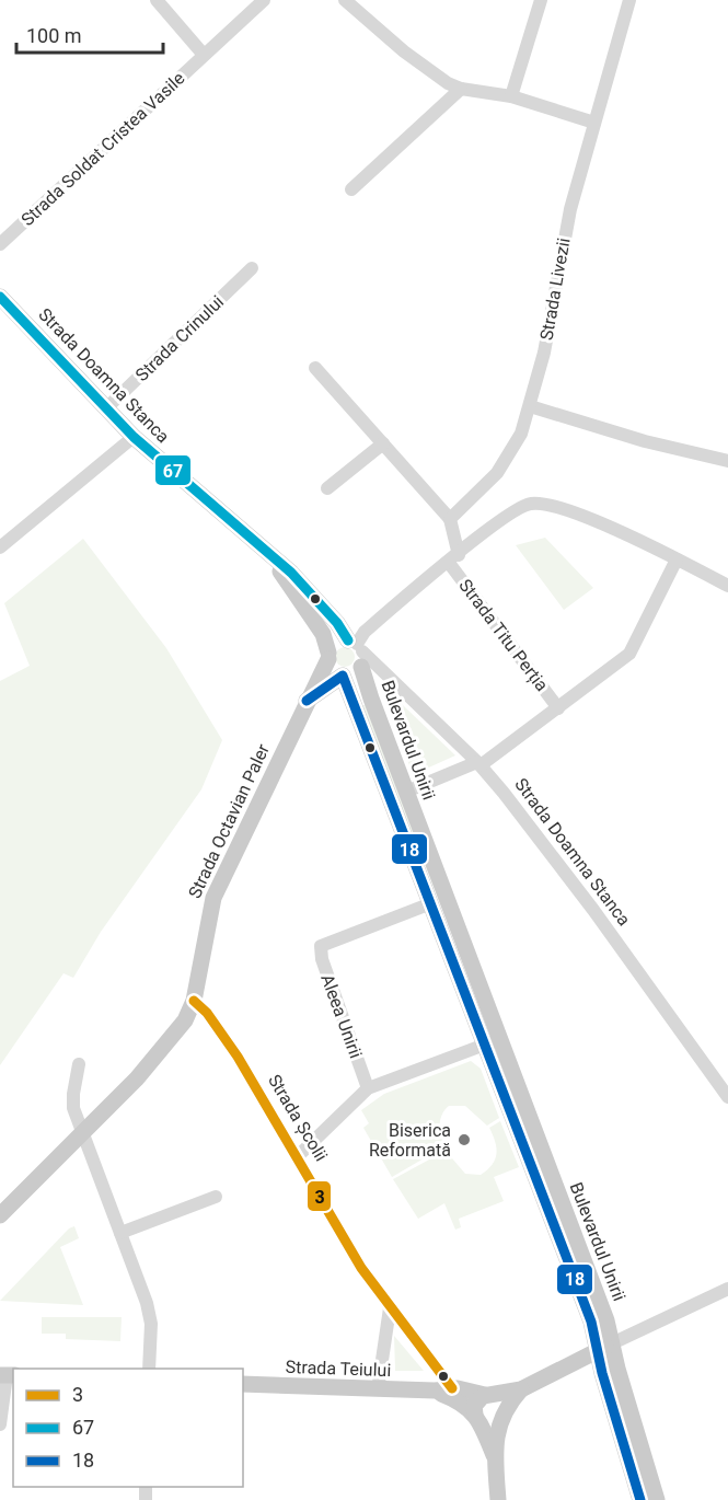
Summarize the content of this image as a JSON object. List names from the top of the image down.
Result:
{
  "streets": {
    "main road": [
      "Strada Doamna Stanca",
      "Bulevardul Unirii",
      "Strada Octavian Paler",
      "Strada Teiului"
    ],
    "street": [
      "Strada Soldat Cristea Vasile",
      "Strada Livezii",
      "Strada Crinului",
      "Strada Titu Perția",
      "Aleea Unirii",
      "Strada Școlii"
    ]
  },
  "crossings": [
    ["Strada Crinului", "Strada Doamna Stanca"],
    ["Strada Doamna Stanca", "Strada Titu Perția"],
    ["Strada Doamna Stanca", "Bulevardul Unirii"],
    ["Strada Doamna Stanca", "Strada Octavian Paler"],
    ["Strada Titu Perția", "Bulevardul Unirii"],
    ["Strada Titu Perția", "Strada Octavian Paler"],
    ["Bulevardul Unirii", "Strada Octavian Paler"],
    ["Bulevardul Unirii", "Aleea Unirii"],
    ["Strada Octavian Paler", "Strada Școlii"]
  ],
  "places": ["Biserica Reformată"],
  "lines": ["transit line 67", "transit line 18", "transit line 3"],
  "legend": ["3", "67", "18"],
  "scale_bar": "100 m"
}
